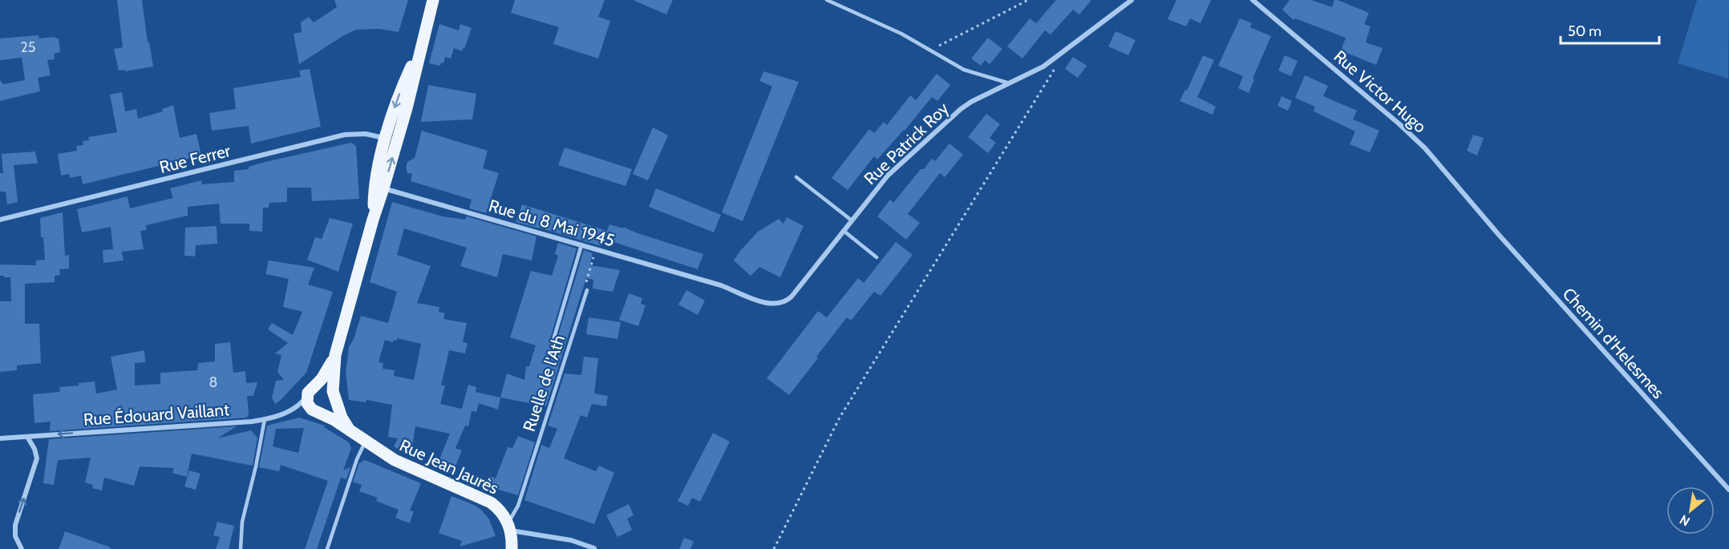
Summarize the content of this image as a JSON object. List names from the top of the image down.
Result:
{
  "streets": {
    "main road": ["Rue Jean Jaurès"],
    "street": [
      "Rue Victor Hugo",
      "Rue Patrick Roy",
      "Rue Ferrer",
      "Rue du 8 Mai 1945",
      "Chemin d'Helesmes",
      "Rue Édouard Vaillant"
    ],
    "lane": ["Ruelle de l'Ath"]
  },
  "crossings": [
    ["Rue Victor Hugo", "Chemin d'Helesmes"],
    ["Rue Patrick Roy", "Rue du 8 Mai 1945"],
    ["Rue Ferrer", "Rue Jean Jaurès"],
    ["Rue du 8 Mai 1945", "Rue Jean Jaurès"],
    ["Ruelle de l'Ath", "Rue Jean Jaurès"],
    ["Rue Édouard Vaillant", "Rue Jean Jaurès"]
  ],
  "one_way": ["Rue Édouard Vaillant"],
  "house_numbers": ["25", "8"],
  "scale_bar": "50 m",
  "north": "bottom left"
}
